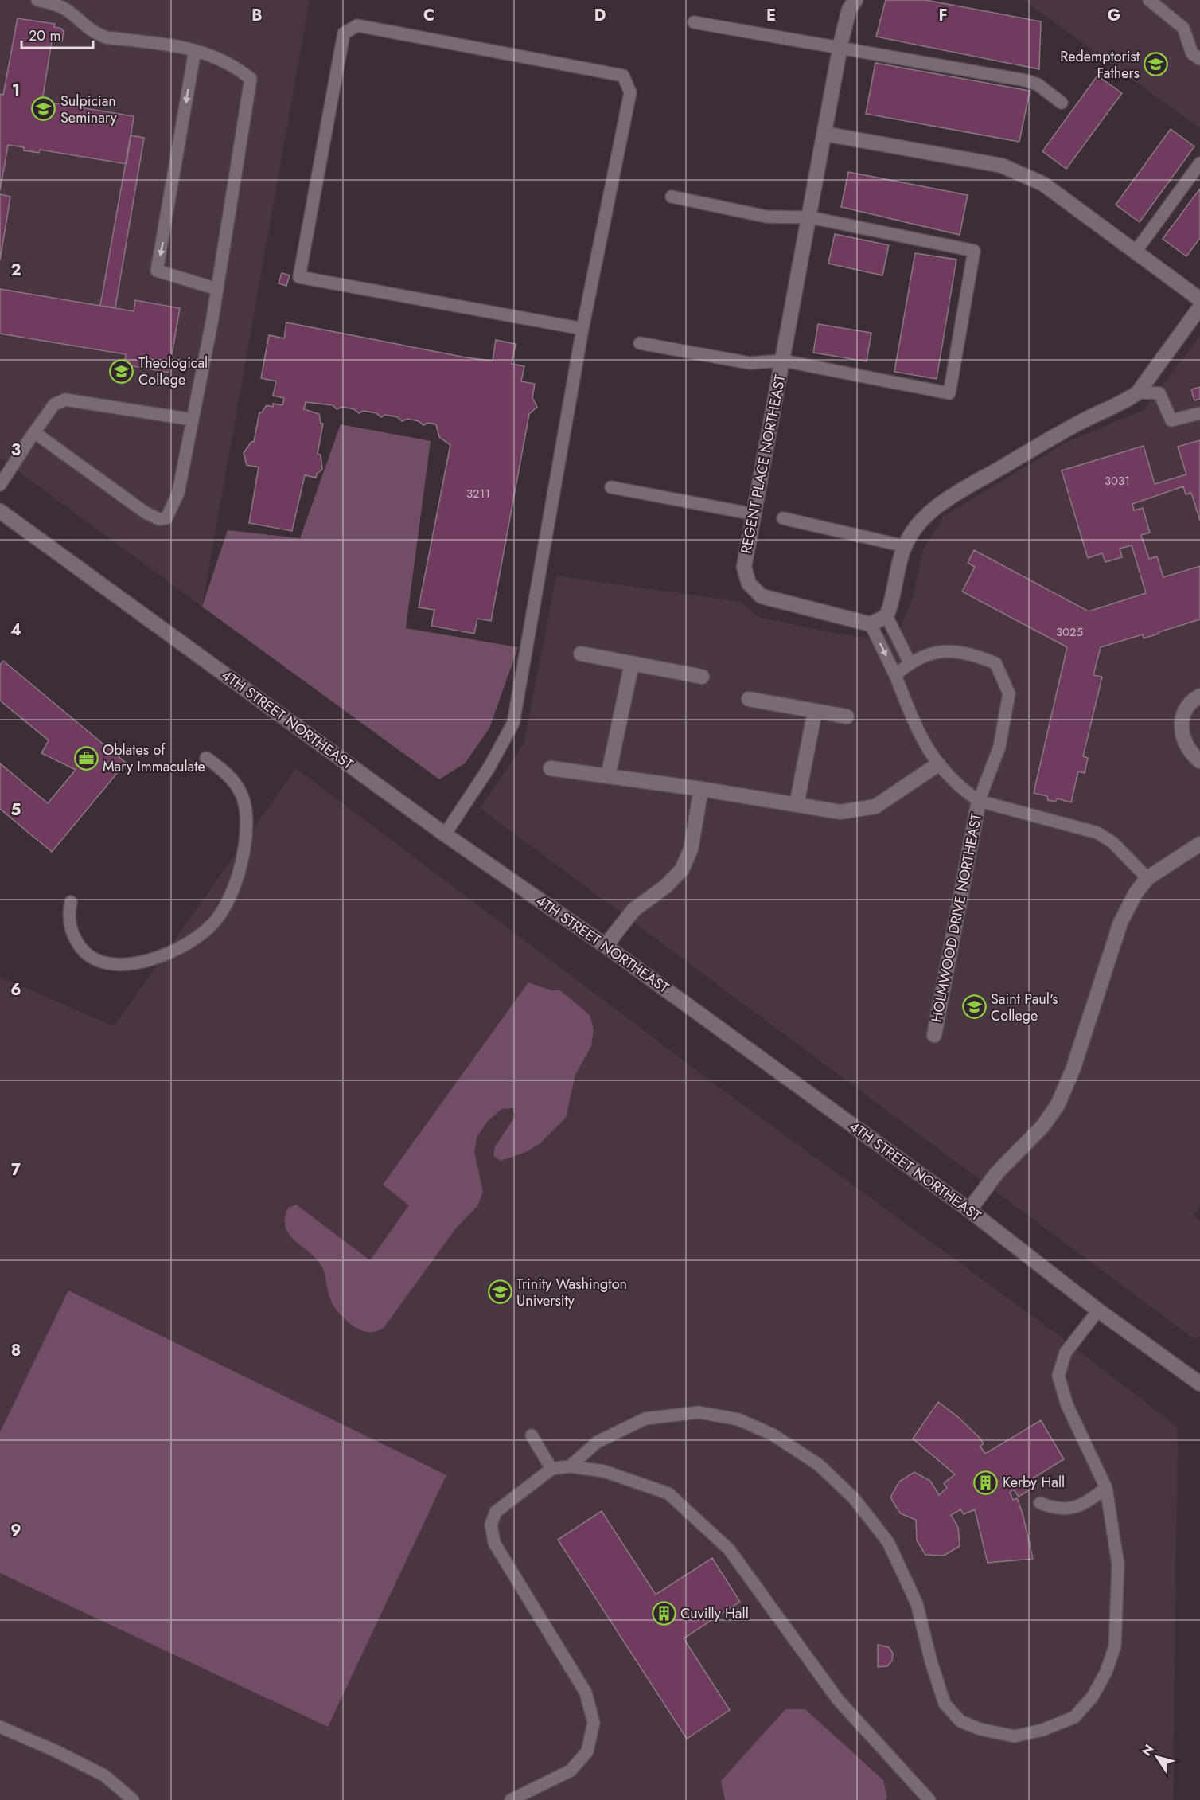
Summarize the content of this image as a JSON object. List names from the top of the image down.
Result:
{
  "streets": {
    "street": ["REGENT PLACE NORTHEAST", "4TH STREET NORTHEAST", "HOLMWOOD DRIVE NORTHEAST"]
  },
  "places": {
    "school or university": [
      "Redemptorist Fathers",
      "Sulpician Seminary",
      "Theological College",
      "Saint Paul's College",
      "Trinity Washington University"
    ],
    "office": ["Oblates of Mary Immaculate"],
    "building": ["Kerby Hall", "Cuvilly Hall"]
  },
  "house_numbers": ["3031", "3211", "3025"],
  "scale_bar": "20 m",
  "north": "top left",
  "grid": {
    "columns": [
      "B",
      "C",
      "D",
      "E",
      "F",
      "G"
    ],
    "rows": [
      "1",
      "2",
      "3",
      "4",
      "5",
      "6",
      "7",
      "8",
      "9"
    ]
  }
}
